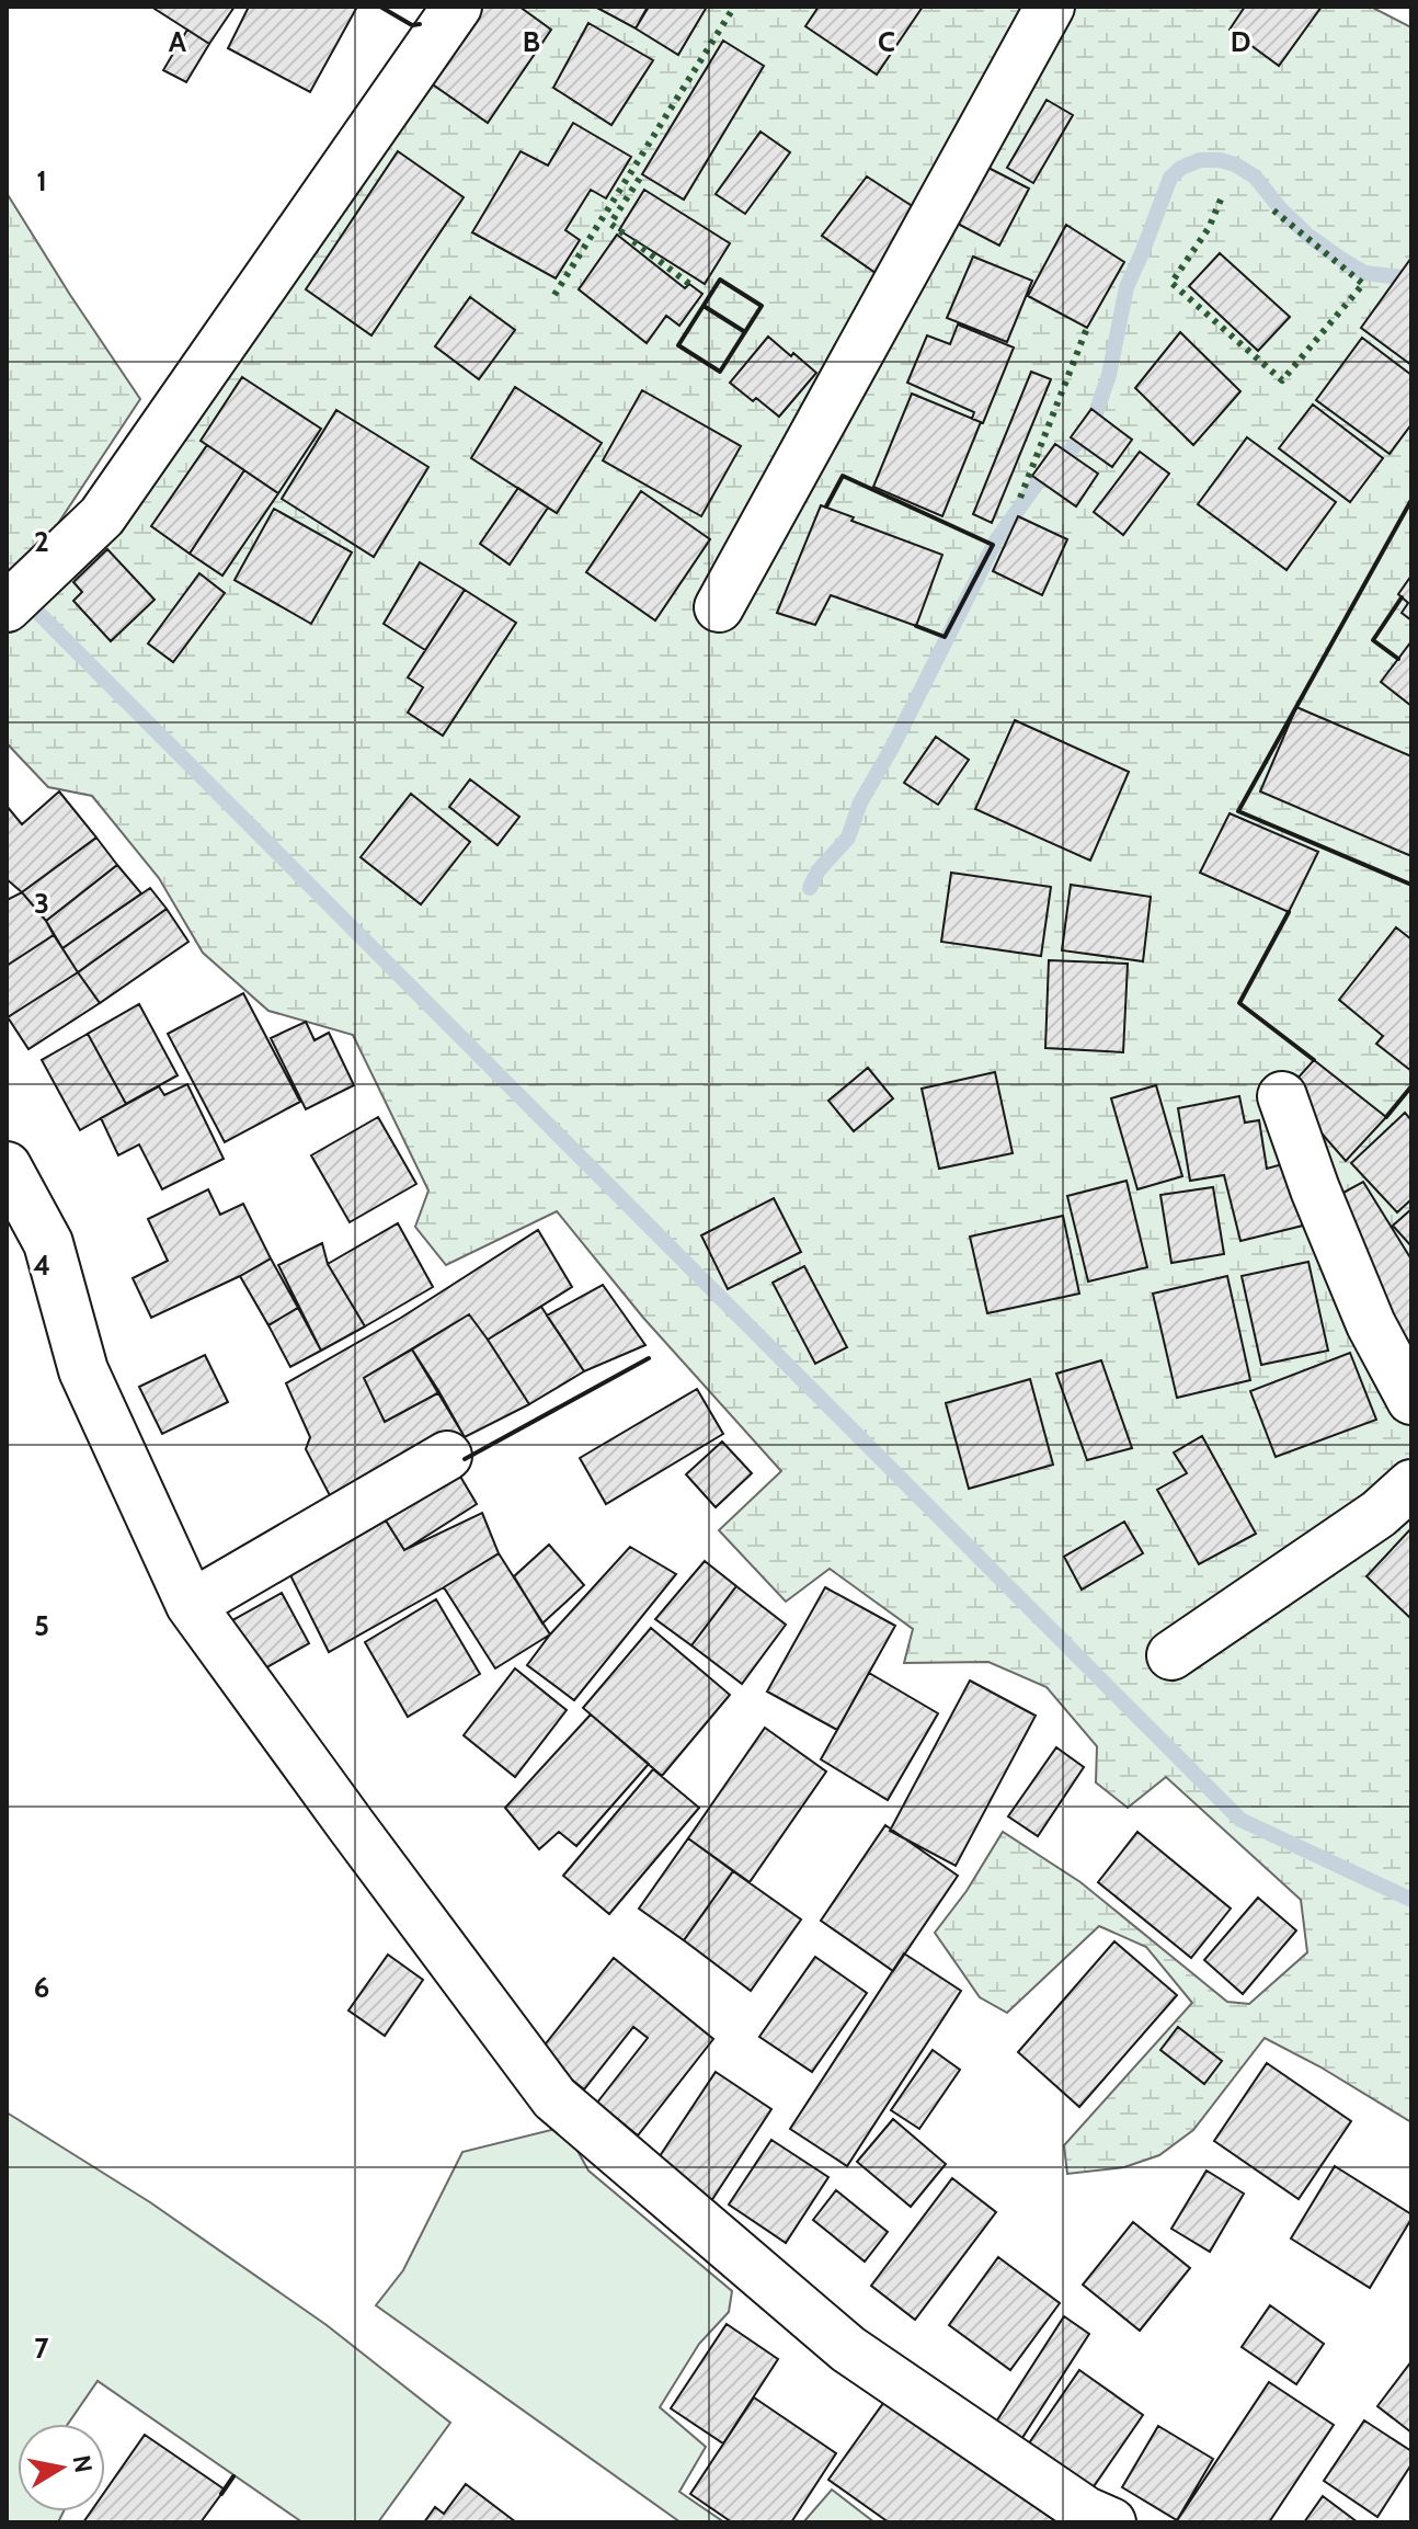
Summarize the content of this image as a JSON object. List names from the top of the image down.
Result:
{
  "north": "right",
  "grid": {
    "columns": [
      "A",
      "B",
      "C",
      "D"
    ],
    "rows": [
      "1",
      "2",
      "3",
      "4",
      "5",
      "6",
      "7"
    ]
  }
}
